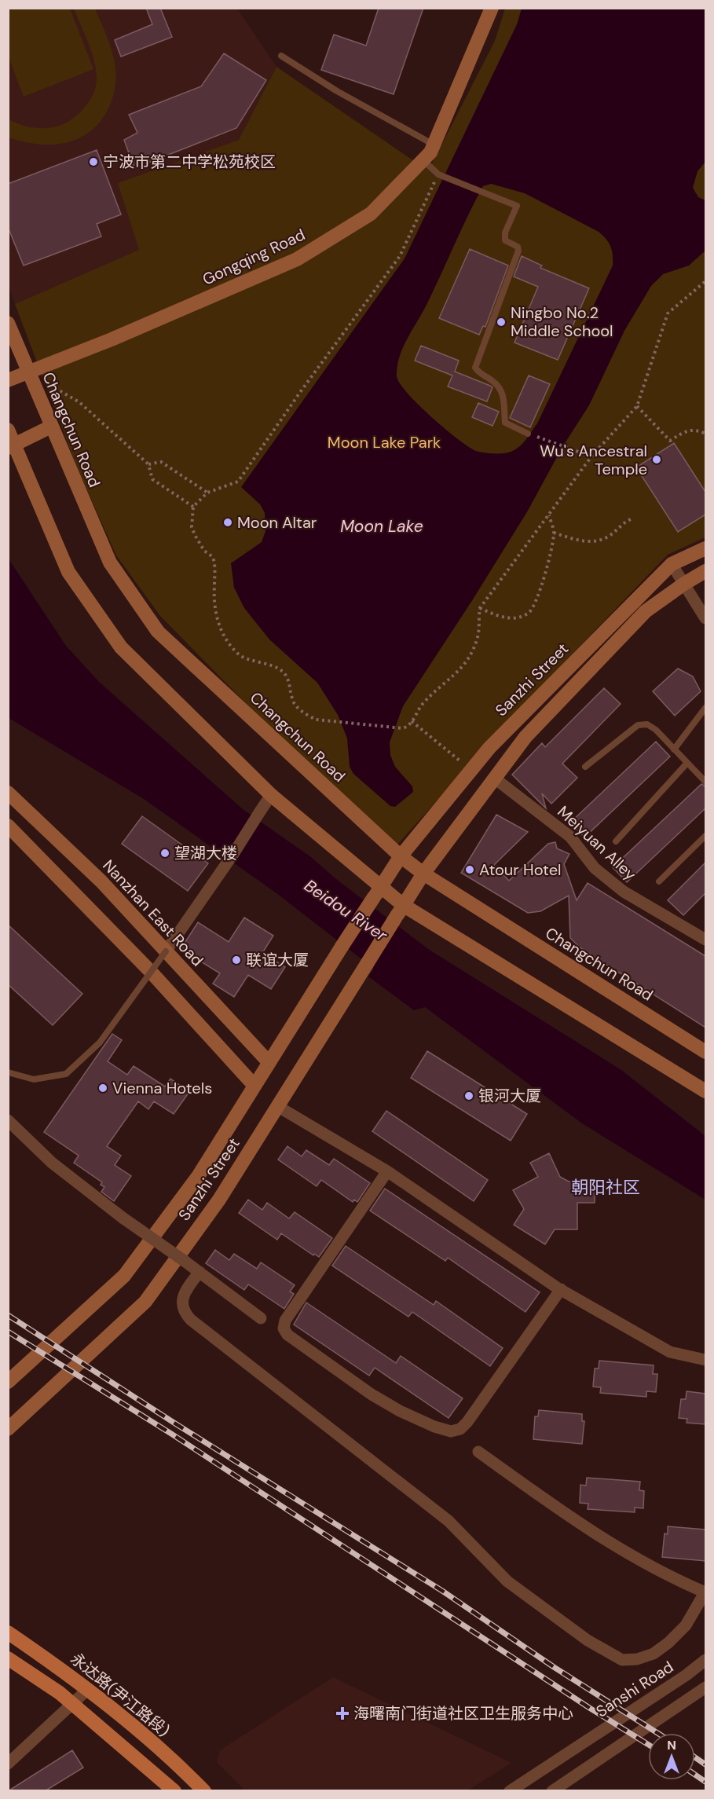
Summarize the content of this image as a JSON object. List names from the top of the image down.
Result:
{
  "streets": {
    "main road": [
      "Gongqing Road",
      "Changchun Road",
      "Sanzhi Street",
      "Nanzhan East Road",
      "永达路(尹江路段)"
    ],
    "street": ["Meiyuan Alley", "Sanshi Road"]
  },
  "crossings": [
    ["Gongqing Road", "Changchun Road"],
    ["Changchun Road", "Sanzhi Street"],
    ["Sanzhi Street", "Nanzhan East Road"]
  ],
  "districts": ["朝阳社区"],
  "water": ["Moon Lake", "Beidou River"],
  "parks": ["Moon Lake Park"],
  "places": {
    "other": [
      "宁波市第二中学松苑校区",
      "Ningbo No.2 Middle School",
      "Wu's Ancestral Temple",
      "Moon Altar",
      "望湖大楼",
      "Atour Hotel",
      "联谊大厦",
      "Vienna Hotels",
      "银河大厦"
    ],
    "health": ["海曙南门街道社区卫生服务中心"]
  },
  "north": "top"
}
